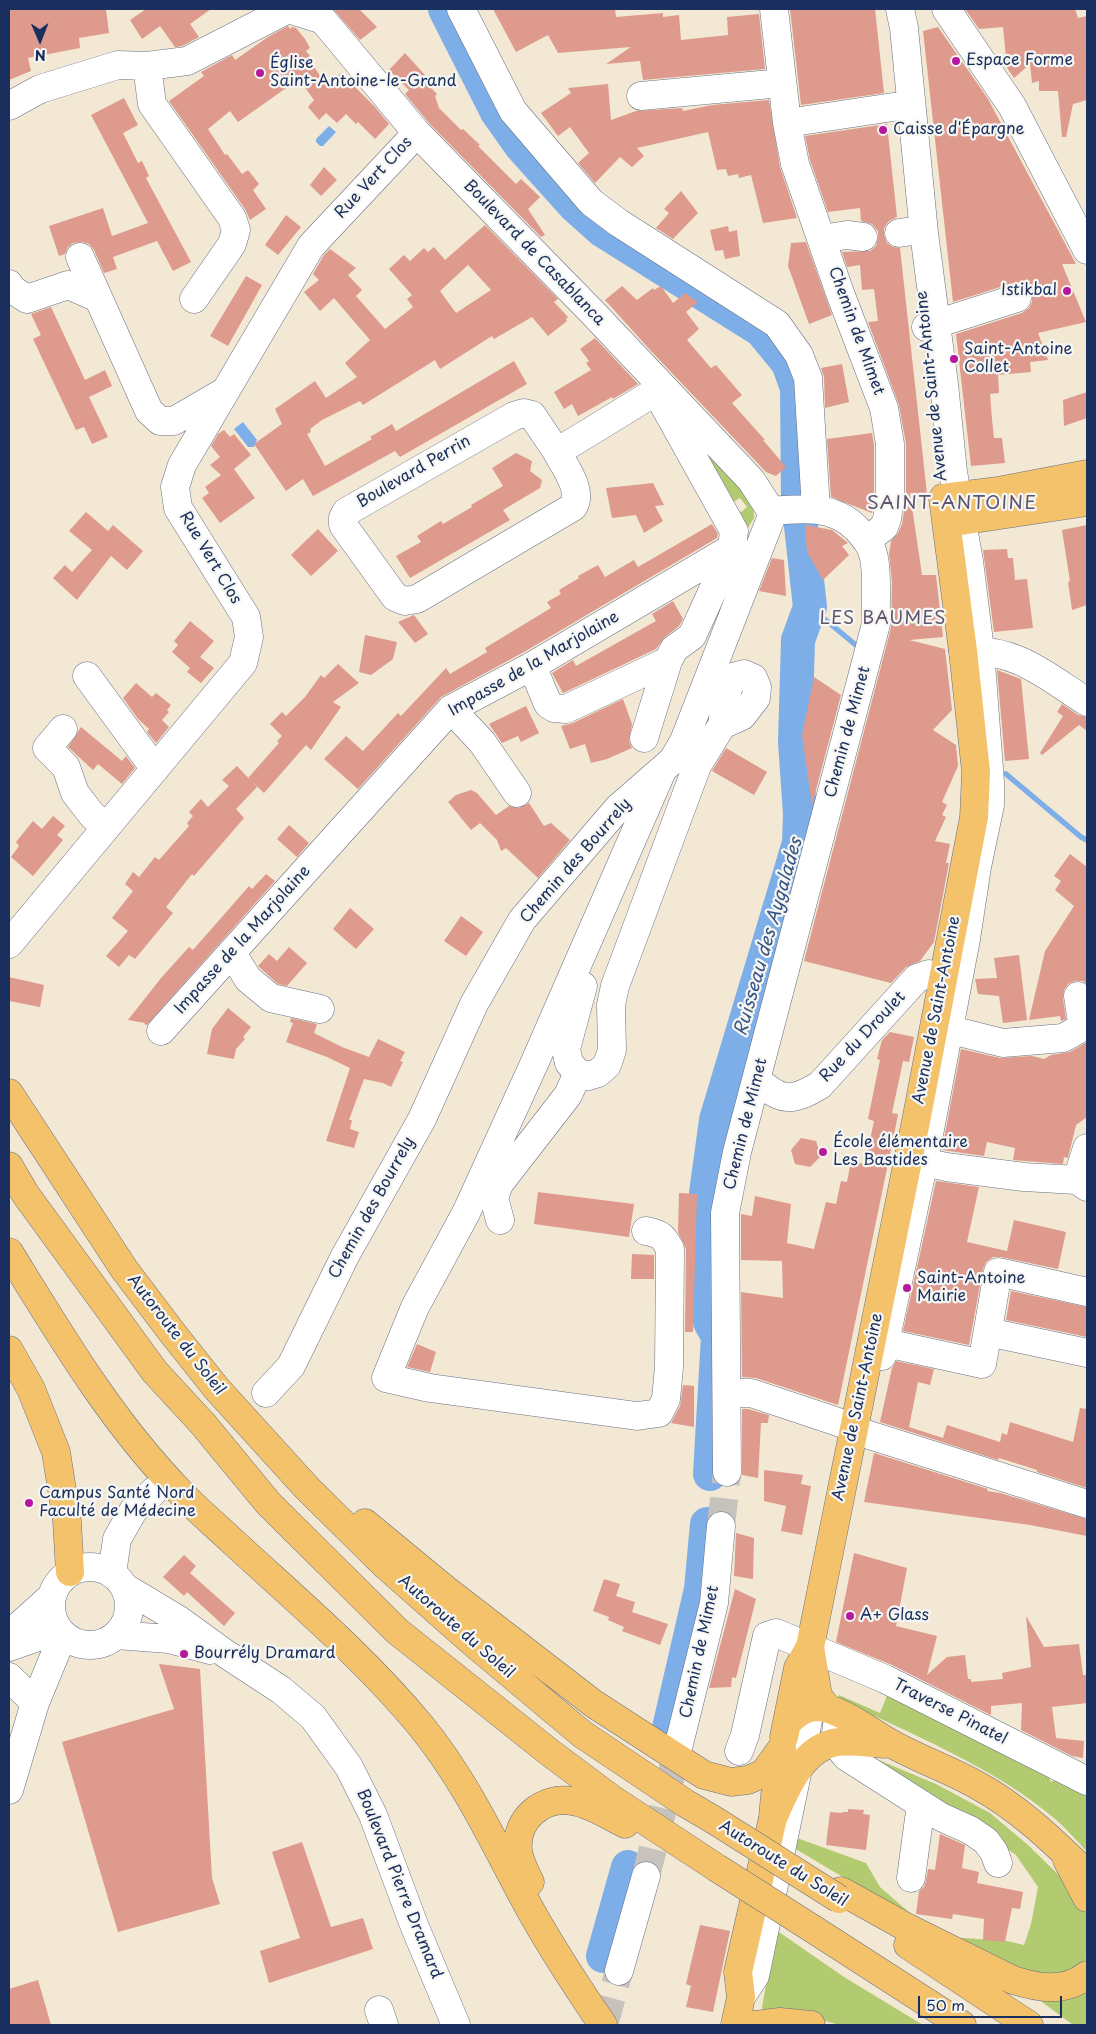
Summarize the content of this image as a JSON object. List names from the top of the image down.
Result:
{
  "streets": {
    "main road": ["Avenue de Saint-Antoine", "Autoroute du Soleil"],
    "street": [
      "Rue Vert Clos",
      "Boulevard de Casablanca",
      "Chemin de Mimet",
      "Boulevard Perrin",
      "Impasse de la Marjolaine",
      "Chemin des Bourrely",
      "Rue du Droulet",
      "Traverse Pinatel",
      "Boulevard Pierre Dramard"
    ]
  },
  "crossings": [
    ["Rue Vert Clos", "Boulevard de Casablanca"],
    ["Boulevard de Casablanca", "Chemin des Bourrely"],
    ["Chemin de Mimet", "Rue du Droulet"],
    ["Avenue de Saint-Antoine", "Rue du Droulet"],
    ["Avenue de Saint-Antoine", "Traverse Pinatel"]
  ],
  "districts": ["SAINT-ANTOINE", "LES BAUMES"],
  "water": ["Ruisseau des Aygalades"],
  "places": [
    "Espace Forme",
    "Église Saint-Antoine-le-Grand",
    "Caisse d'Épargne",
    "Istikbal",
    "Saint-Antoine Collet",
    "École élémentaire Les Bastides",
    "Saint-Antoine Mairie",
    "Campus Santé Nord Faculté de Médecine",
    "A+ Glass",
    "Bourrély Dramard"
  ],
  "scale_bar": "50 m",
  "north": "bottom"
}
